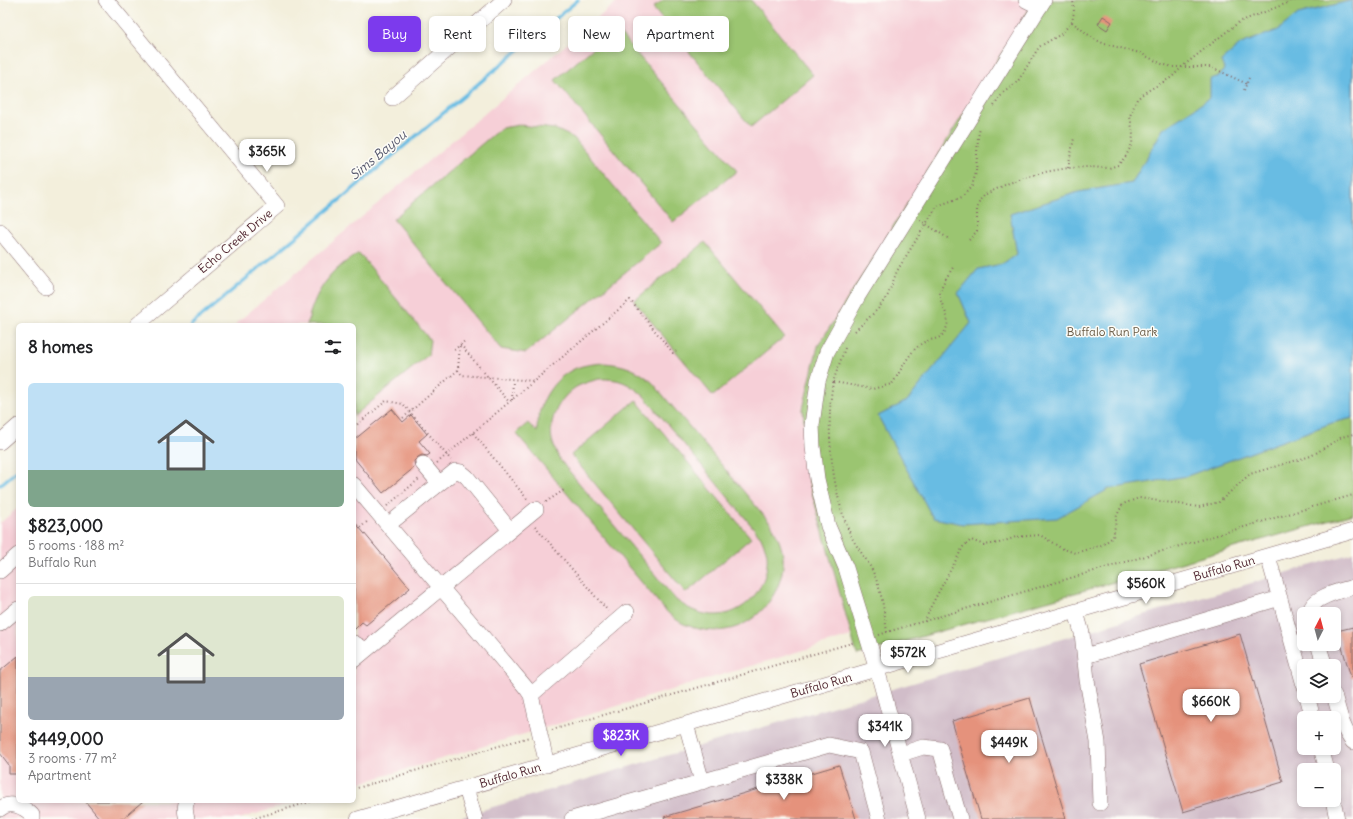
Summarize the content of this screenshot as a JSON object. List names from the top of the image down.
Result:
{
  "streets": {
    "street": ["Echo Creek Drive", "Buffalo Run"]
  },
  "water": ["Sims Bayou"],
  "parks": ["Buffalo Run Park"],
  "north": "top",
  "page": {
    "chip": [
      "Buy",
      "Rent",
      "Filters",
      "New",
      "Apartment"
    ],
    "price": [
      "$365K",
      "$560K",
      "$572K",
      "$660K",
      "$341K",
      "$823K",
      "$449K",
      "$338K"
    ],
    "heading": "8 homes",
    "list": [
      {
        "name": "$823,000",
        "note": "5 rooms · 188 m² · Buffalo Run"
      },
      {
        "name": "$449,000",
        "note": "3 rooms · 77 m² · Apartment"
      }
    ],
    "map_buttons": ["+", "−"]
  }
}
